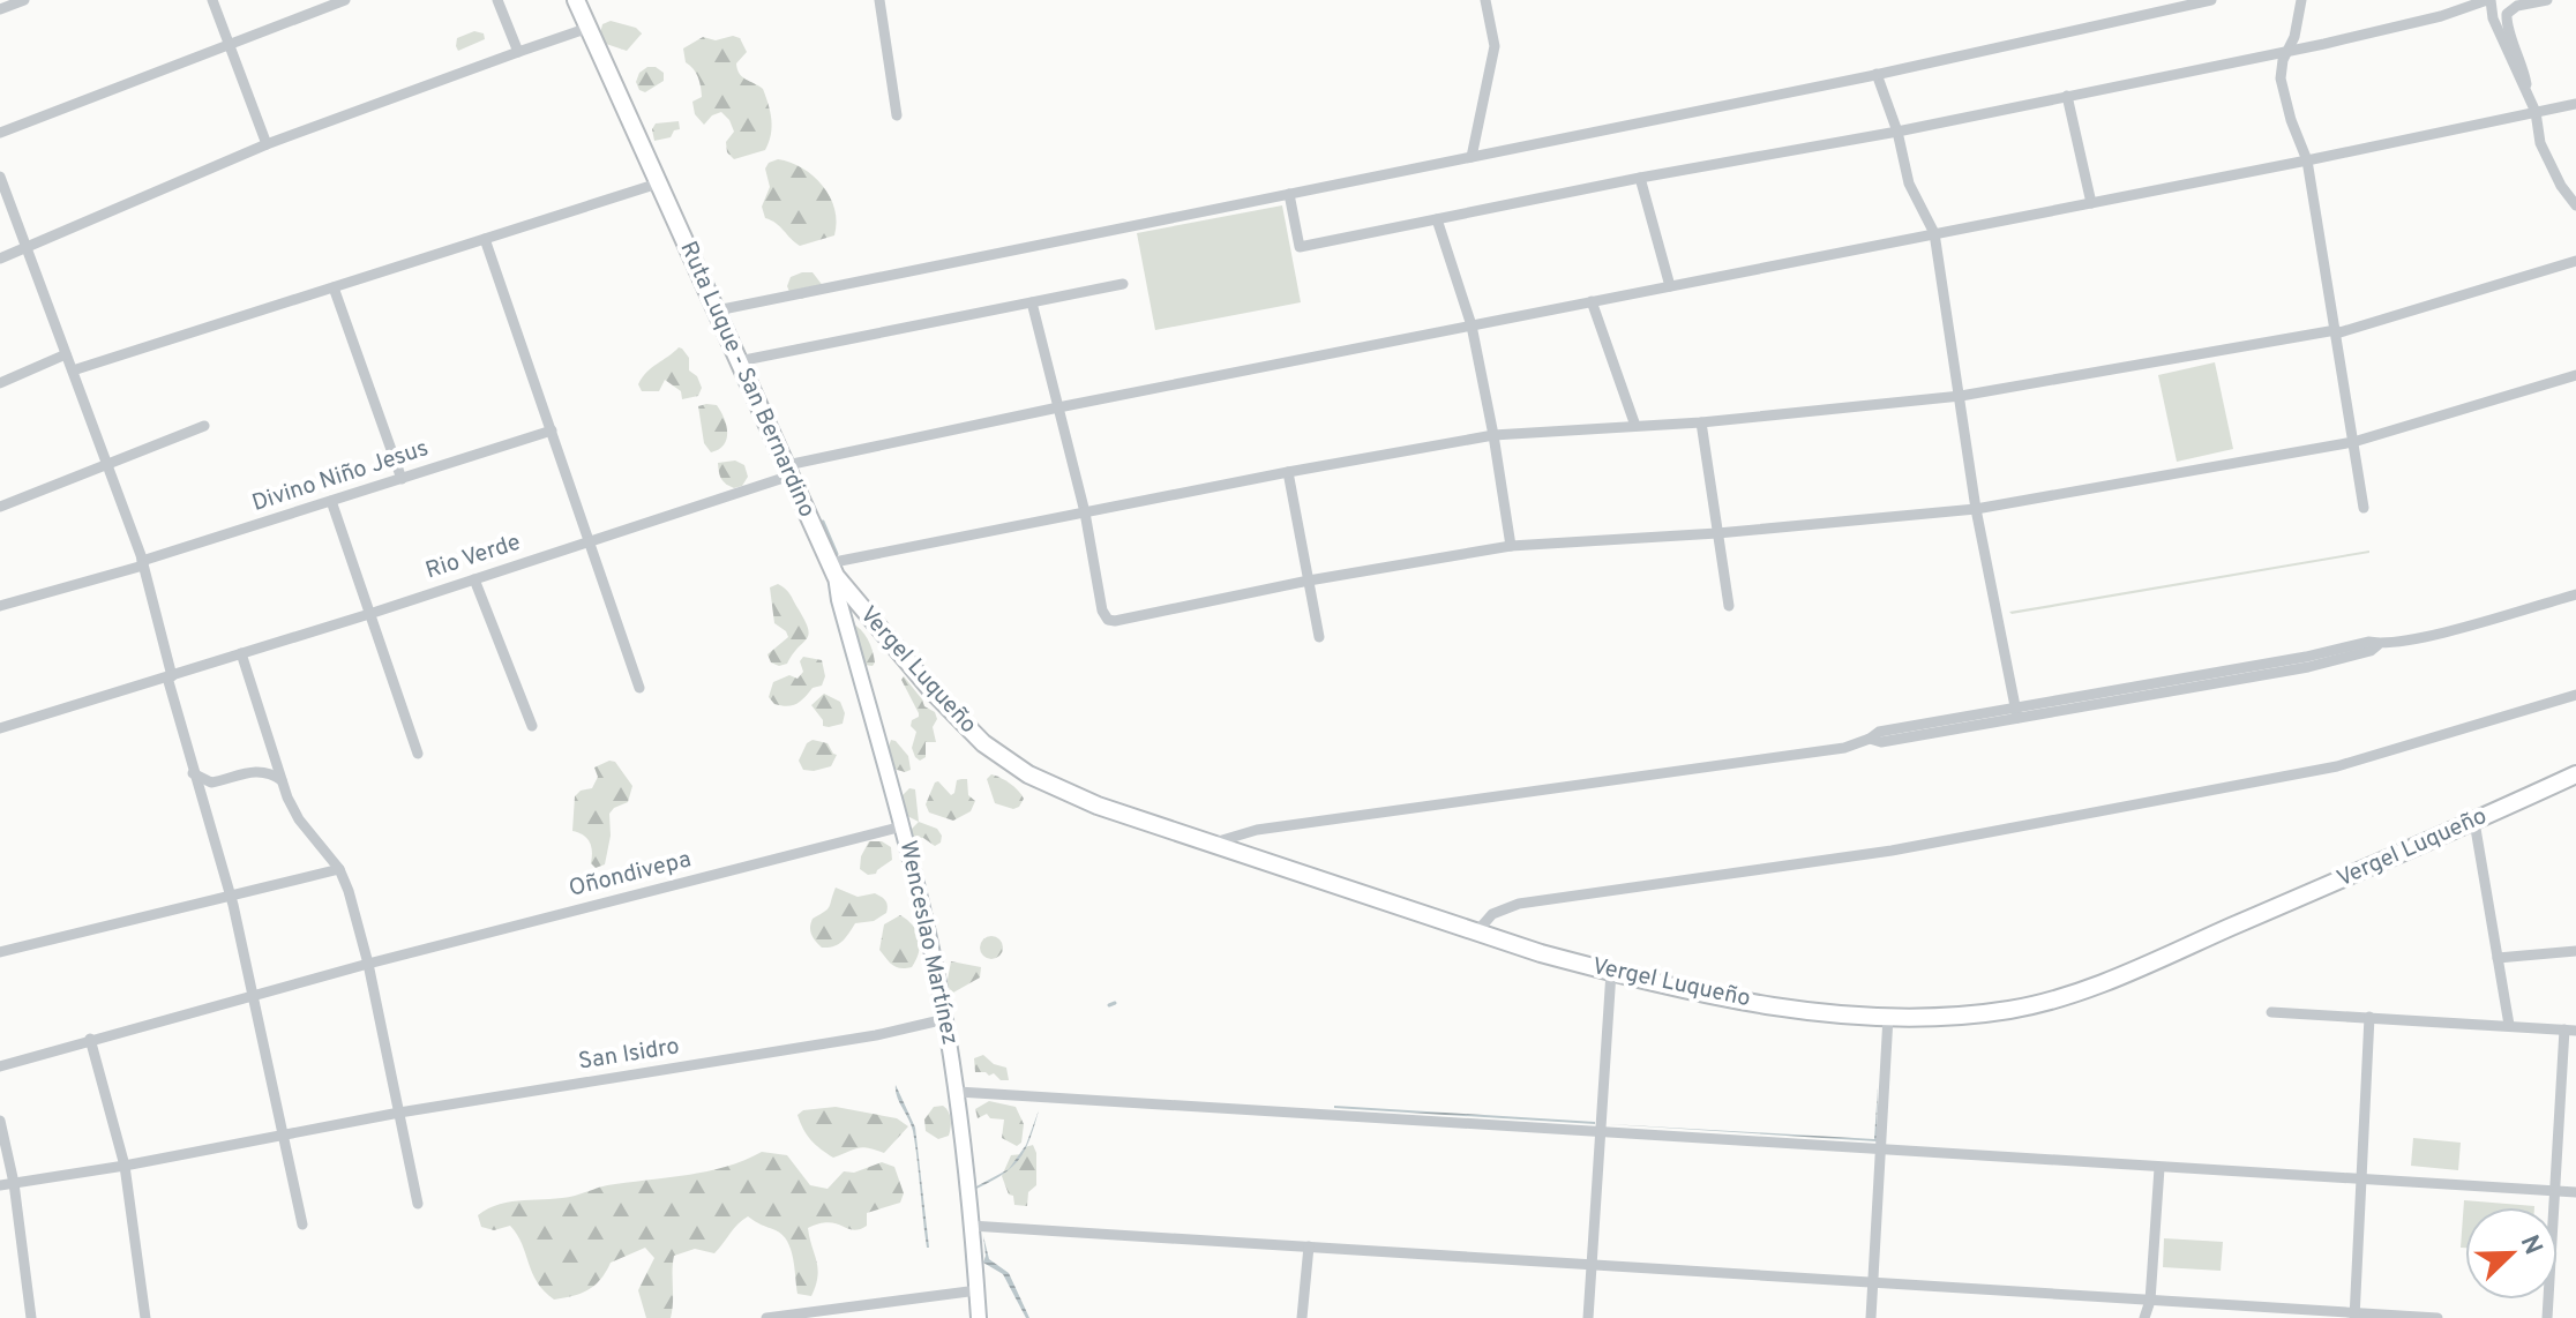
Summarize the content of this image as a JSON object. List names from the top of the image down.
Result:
{
  "streets": {
    "main road": ["Ruta Luque - San Bernardino", "Vergel Luqueño", "Wenceslao Martínez"],
    "street": [
      "Divino Niño Jesus",
      "Rio Verde",
      "Oñondivepa",
      "San Isidro"
    ]
  },
  "crossings": [
    ["Ruta Luque - San Bernardino", "Rio Verde"],
    ["Ruta Luque - San Bernardino", "Vergel Luqueño"],
    ["Ruta Luque - San Bernardino", "Wenceslao Martínez"],
    ["Vergel Luqueño", "Wenceslao Martínez"],
    ["Oñondivepa", "Wenceslao Martínez"],
    ["Wenceslao Martínez", "San Isidro"]
  ],
  "north": "top right"
}
